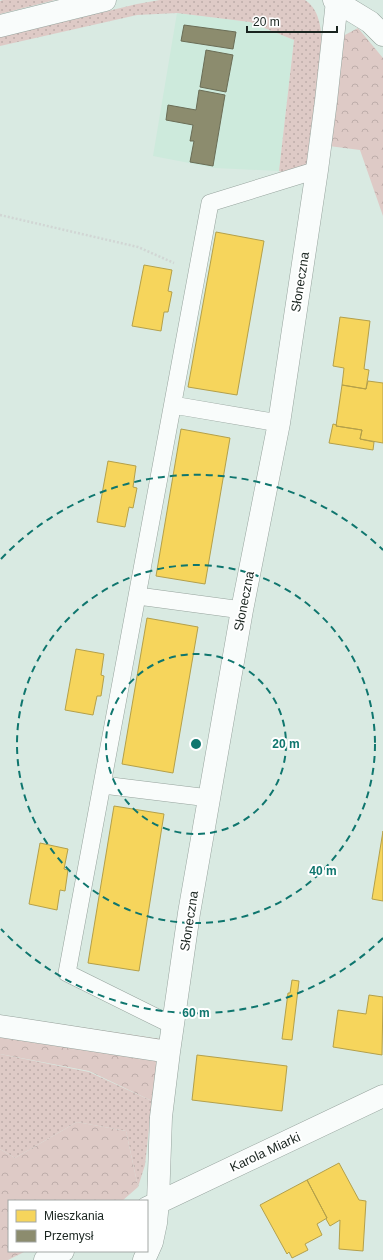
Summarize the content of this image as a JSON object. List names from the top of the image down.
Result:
{
  "streets": {
    "street": ["Słoneczna", "Karola Miarki"]
  },
  "crossings": [
    ["Słoneczna", "Karola Miarki"]
  ],
  "legend": ["Mieszkania", "Przemysł"],
  "scale_bar": "20 m",
  "rings": ["20 m", "40 m", "60 m"]
}
